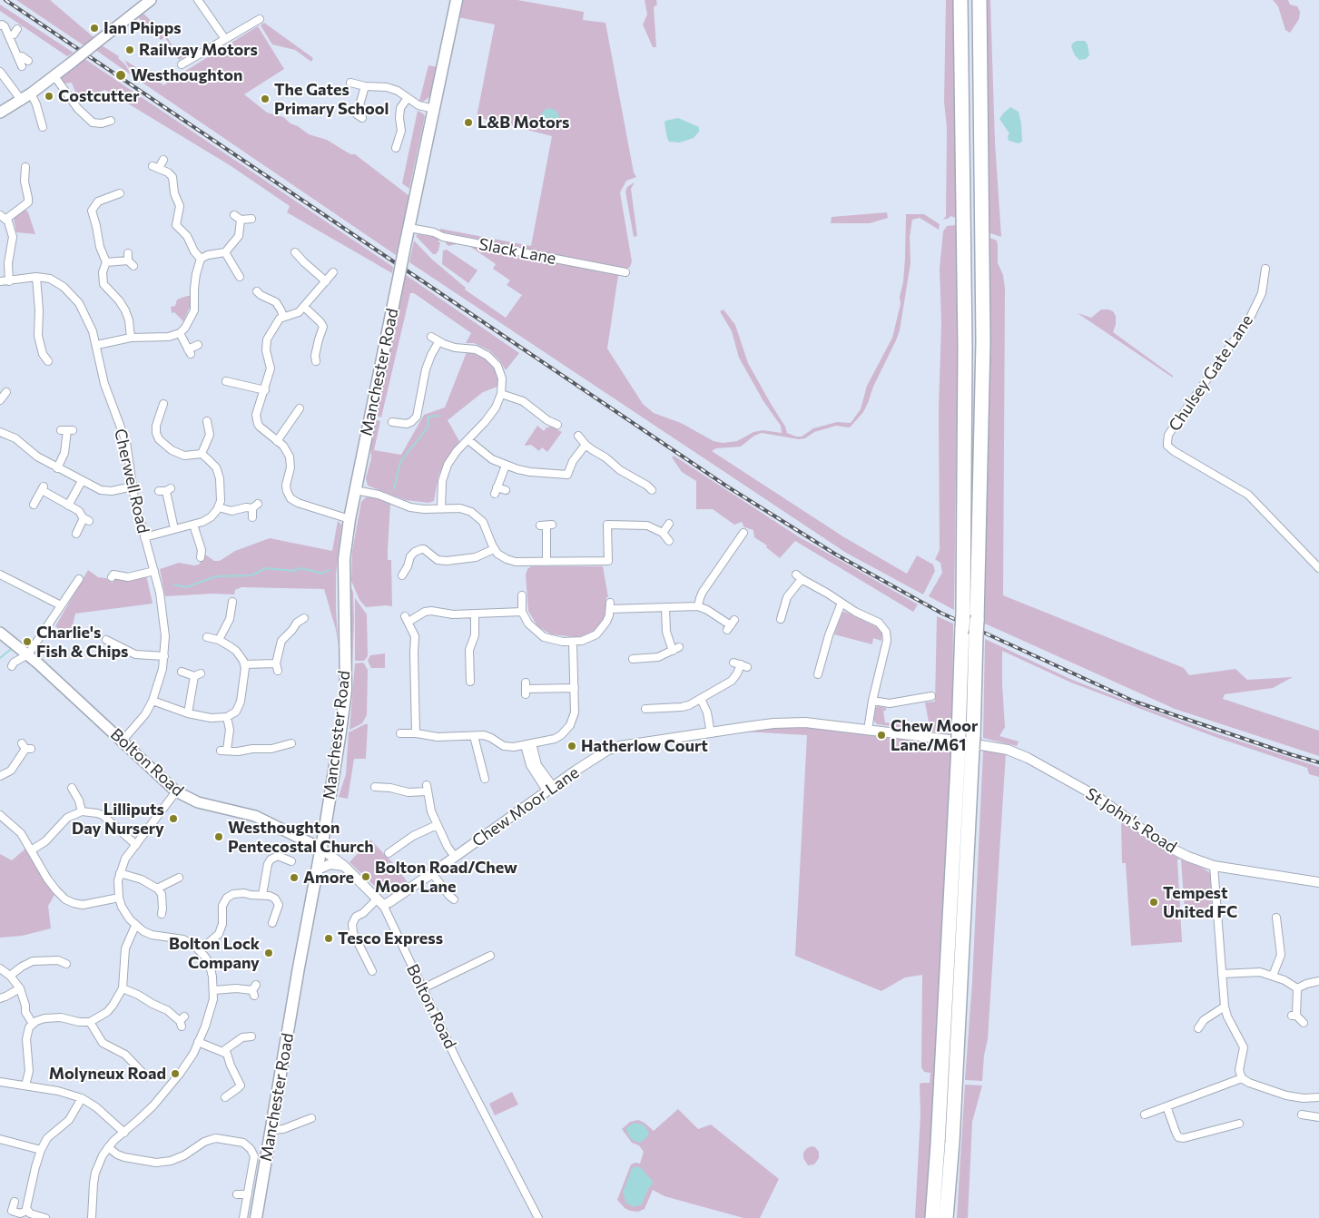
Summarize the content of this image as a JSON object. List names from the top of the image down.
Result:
{
  "streets": {
    "main road": ["Manchester Road", "Bolton Road"],
    "street": [
      "Slack Lane",
      "Chulsey Gate Lane",
      "Cherwell Road",
      "Chew Moor Lane",
      "St John's Road"
    ]
  },
  "crossings": [
    ["Slack Lane", "Manchester Road"],
    ["Manchester Road", "Bolton Road"],
    ["Cherwell Road", "Bolton Road"],
    ["Bolton Road", "Chew Moor Lane"],
    ["Chew Moor Lane", "St John's Road"]
  ],
  "places": [
    "Ian Phipps",
    "Railway Motors",
    "Westhoughton",
    "Costcutter",
    "The Gates Primary School",
    "L&B Motors",
    "Charlie's Fish & Chips",
    "Chew Moor Lane/M61",
    "Hatherlow Court",
    "Lilliputs Day Nursery",
    "Westhoughton Pentecostal Church",
    "Bolton Road/Chew Moor Lane",
    "Amore",
    "Tempest United FC",
    "Tesco Express",
    "Bolton Lock Company",
    "Molyneux Road"
  ]
}
